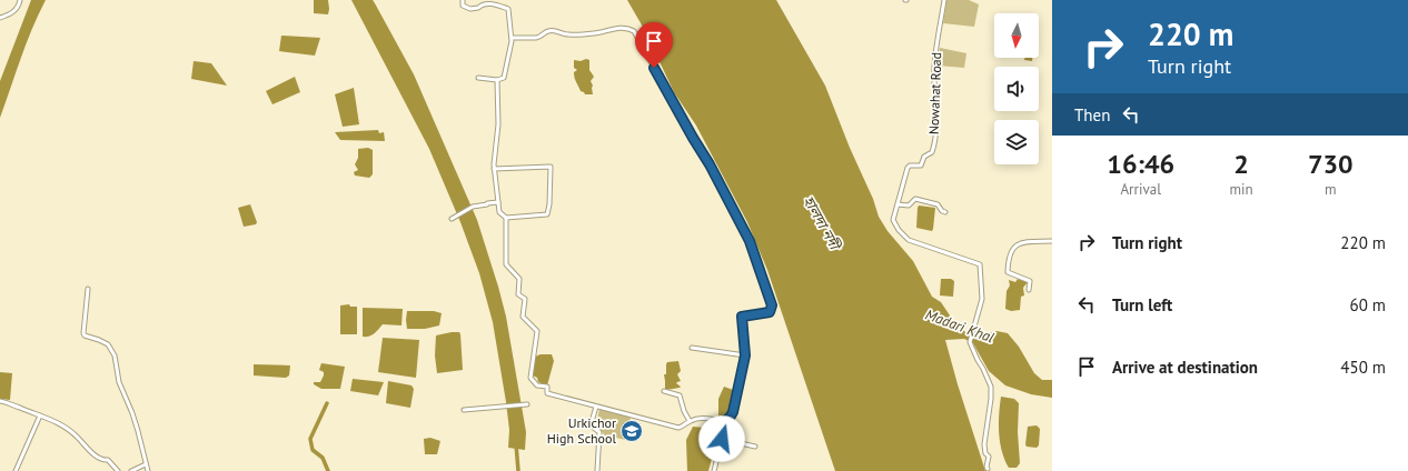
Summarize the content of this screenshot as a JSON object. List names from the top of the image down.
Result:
{
  "streets": {
    "street": ["Nowahat Road"]
  },
  "water": ["হালদা নদী", "Madari Khal"],
  "places": {
    "school or university": ["Urkichor High School"]
  },
  "north": "bottom",
  "page": {
    "turn": ["220 m", "Turn right"],
    "then": "Then",
    "eta": [
      "16:46",
      "Arrival",
      "2",
      "min",
      "730",
      "m"
    ],
    "list": [
      {
        "name": "Turn right",
        "value": "220 m"
      },
      {
        "name": "Turn left",
        "value": "60 m"
      },
      {
        "name": "Arrive at destination",
        "value": "450 m"
      }
    ]
  }
}
